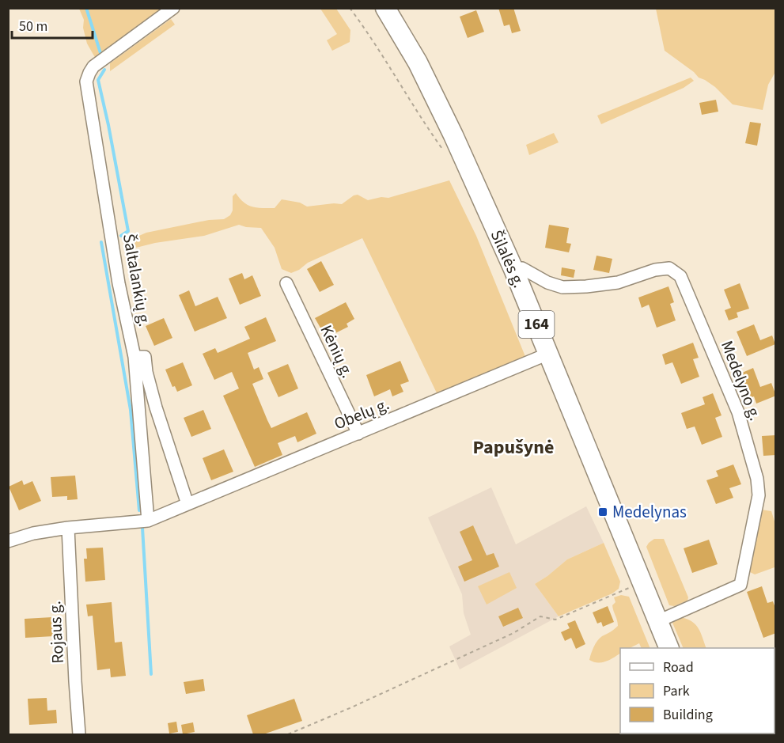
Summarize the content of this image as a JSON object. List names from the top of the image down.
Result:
{
  "streets": {
    "main road": ["Šilalės g.", "164"],
    "street": [
      "Šaltalankių g.",
      "Kėnių g.",
      "Medelyno g.",
      "Obelų g.",
      "Rojaus g."
    ]
  },
  "crossings": [
    ["Šilalės g.", "Medelyno g."],
    ["Šilalės g.", "Obelų g."],
    ["Šaltalankių g.", "Obelų g."],
    ["Kėnių g.", "Obelų g."]
  ],
  "districts": ["Papušynė"],
  "places": {
    "transit": ["Medelynas"]
  },
  "legend": ["Road", "Park", "Building"],
  "scale_bar": "50 m"
}
